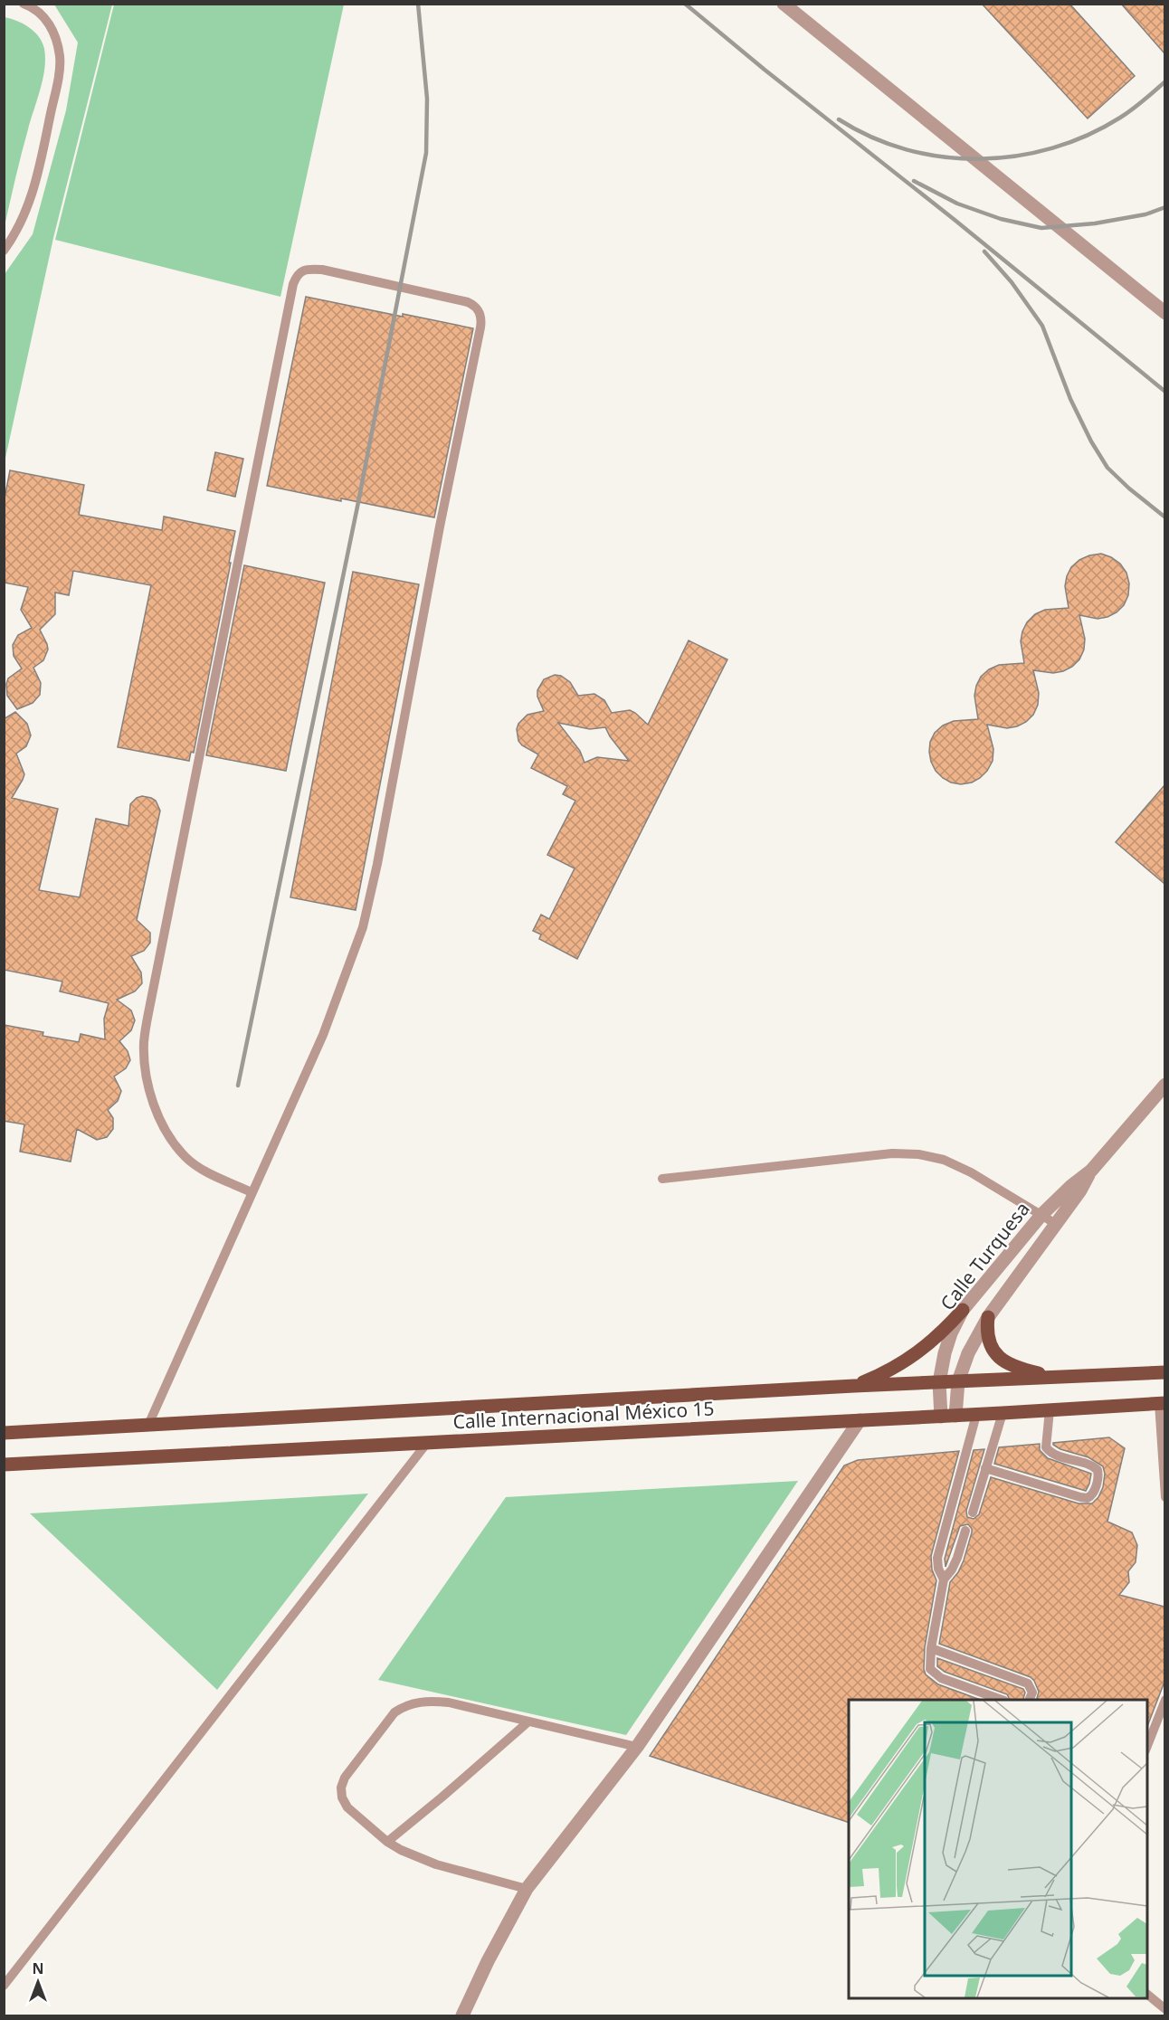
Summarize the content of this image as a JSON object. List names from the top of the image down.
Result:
{
  "streets": {
    "main road": ["Calle Internacional México 15"],
    "street": ["Calle Turquesa"]
  },
  "crossings": [
    ["Calle Turquesa", "Calle Internacional México 15"]
  ],
  "north": "top"
}
